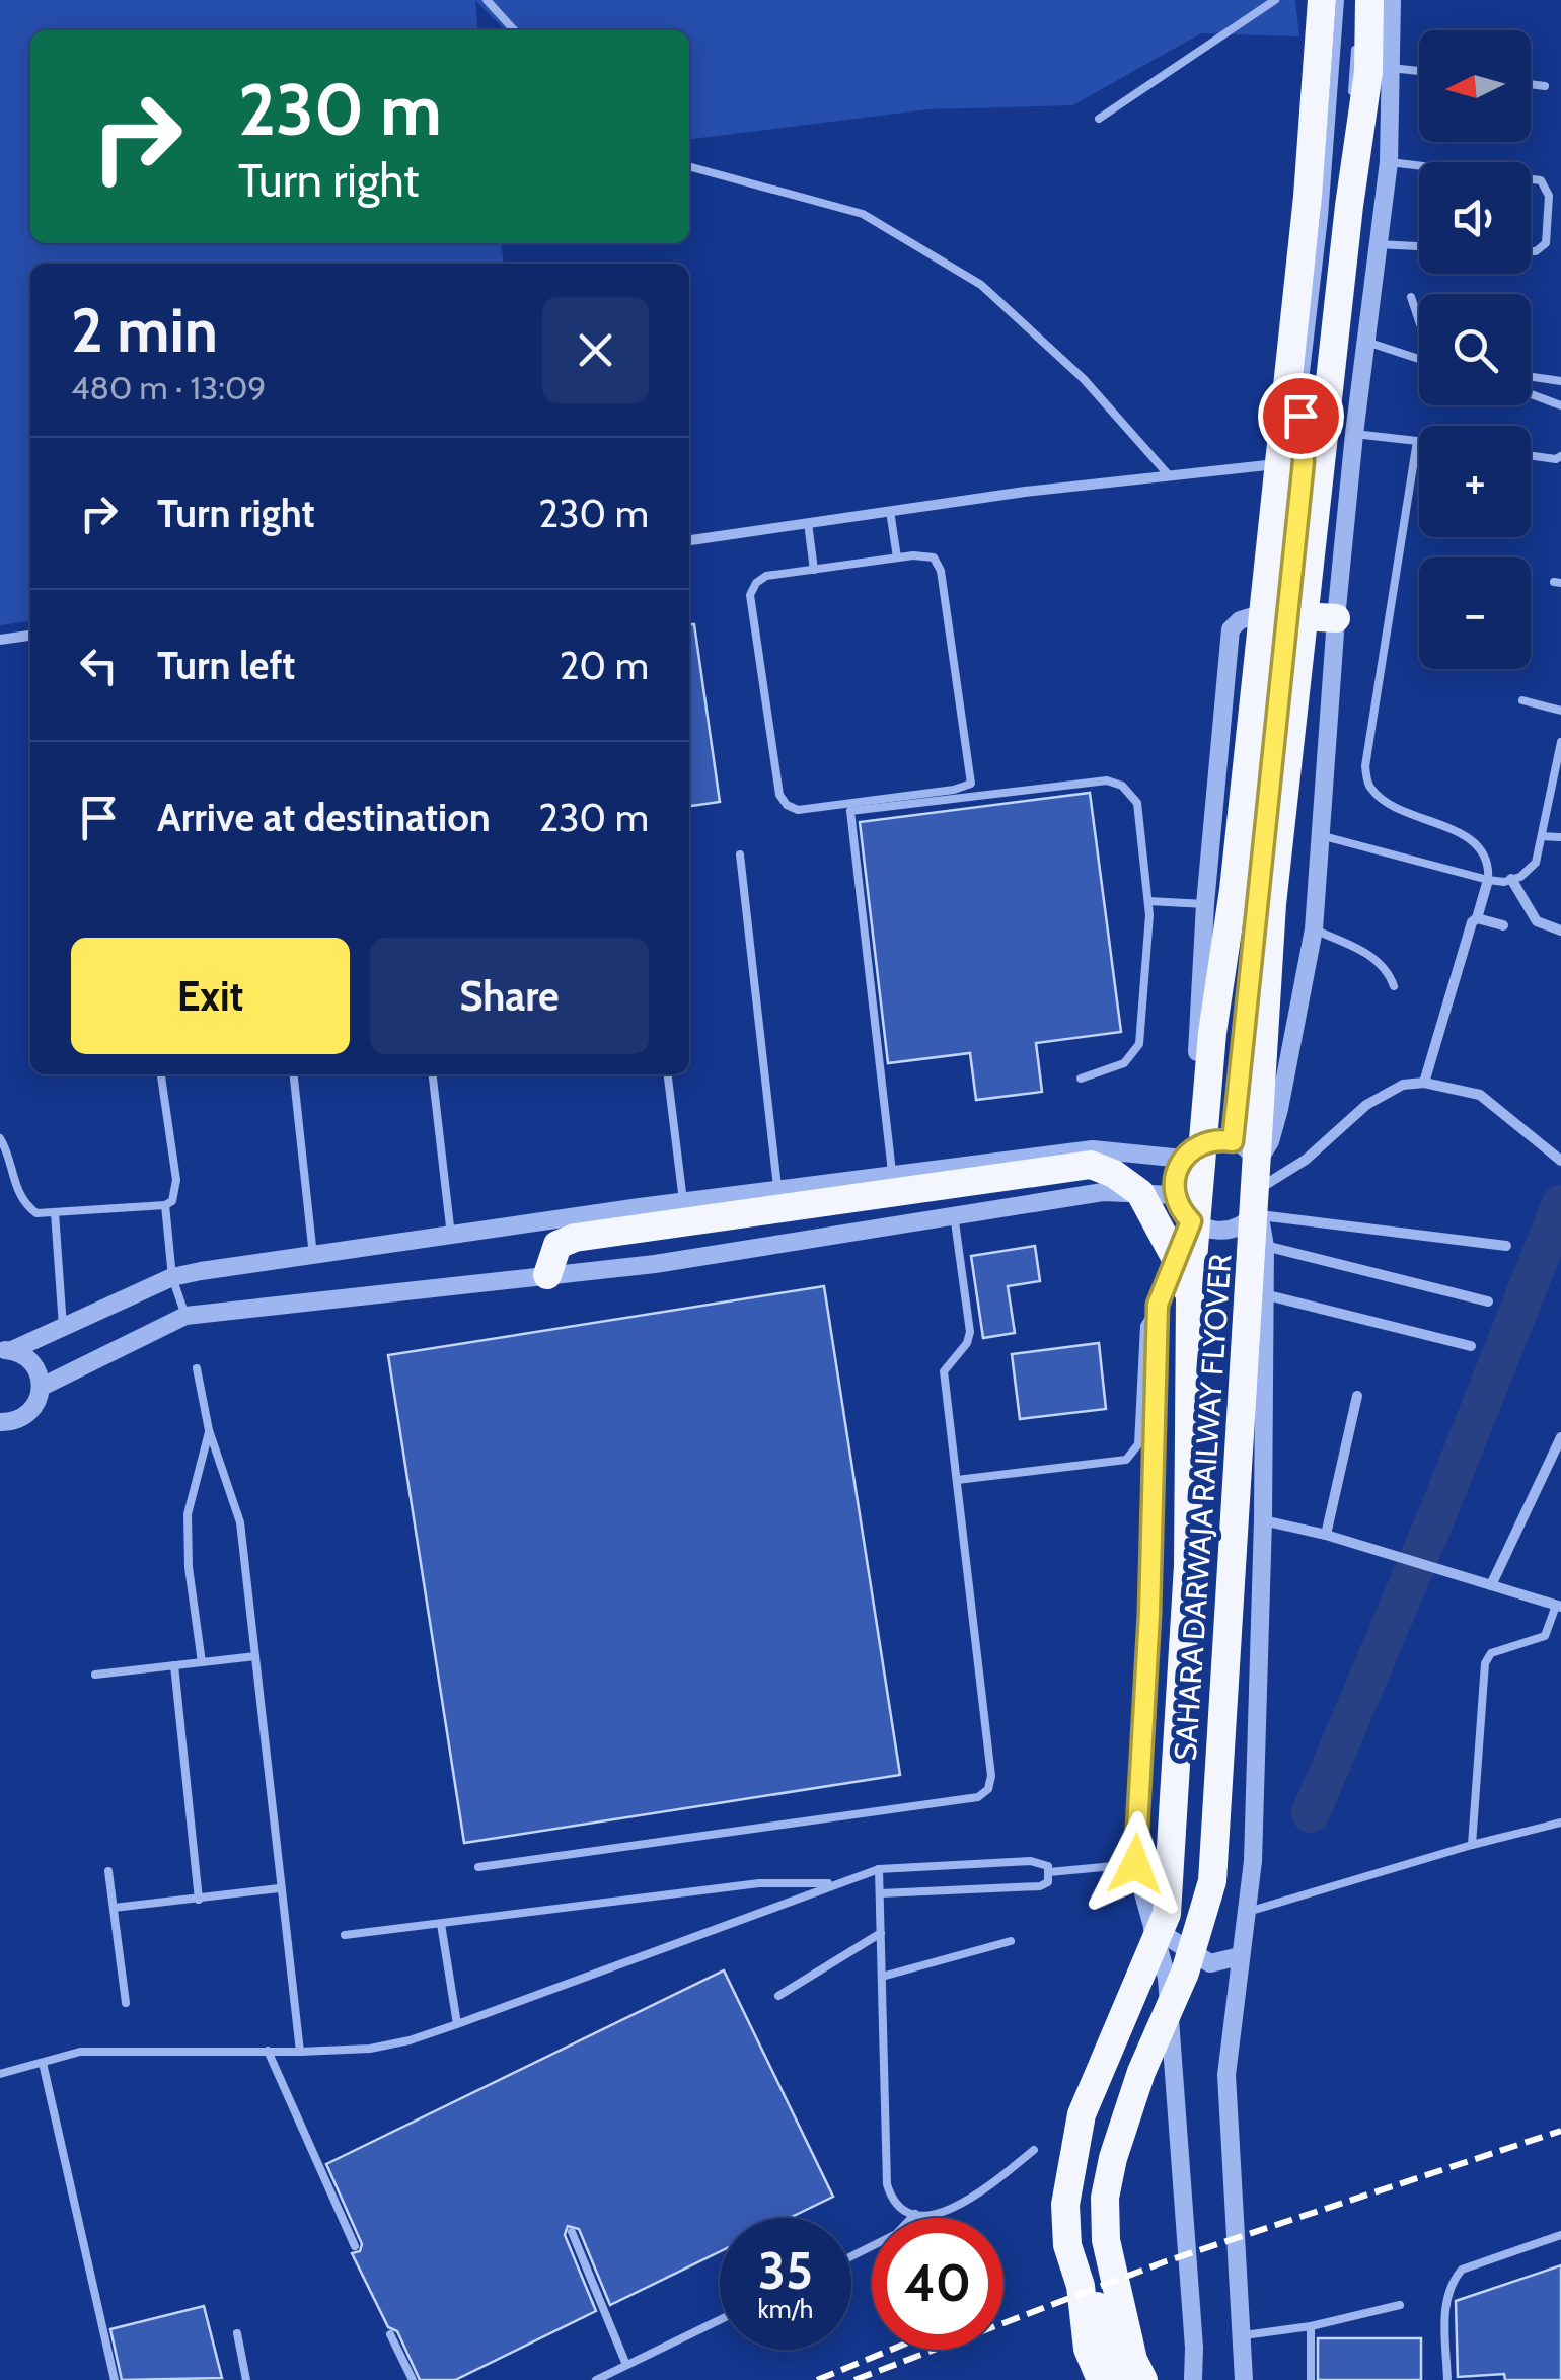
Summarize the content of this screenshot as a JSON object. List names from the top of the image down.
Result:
{
  "streets": {
    "highway": ["SAHARA DARWAJA RAILWAY FLYOVER"]
  },
  "north": "left",
  "page": {
    "map_buttons": ["+", "−"],
    "turn": ["230 m", "Turn right"],
    "heading": ["2 min", "480 m · 13:09"],
    "list": [
      {
        "name": "Turn right",
        "value": "230 m"
      },
      {
        "name": "Turn left",
        "value": "20 m"
      },
      {
        "name": "Arrive at destination",
        "value": "230 m"
      }
    ],
    "buttons": ["Exit", "Share"],
    "speed": "35 km/h",
    "limit": "40"
  }
}
